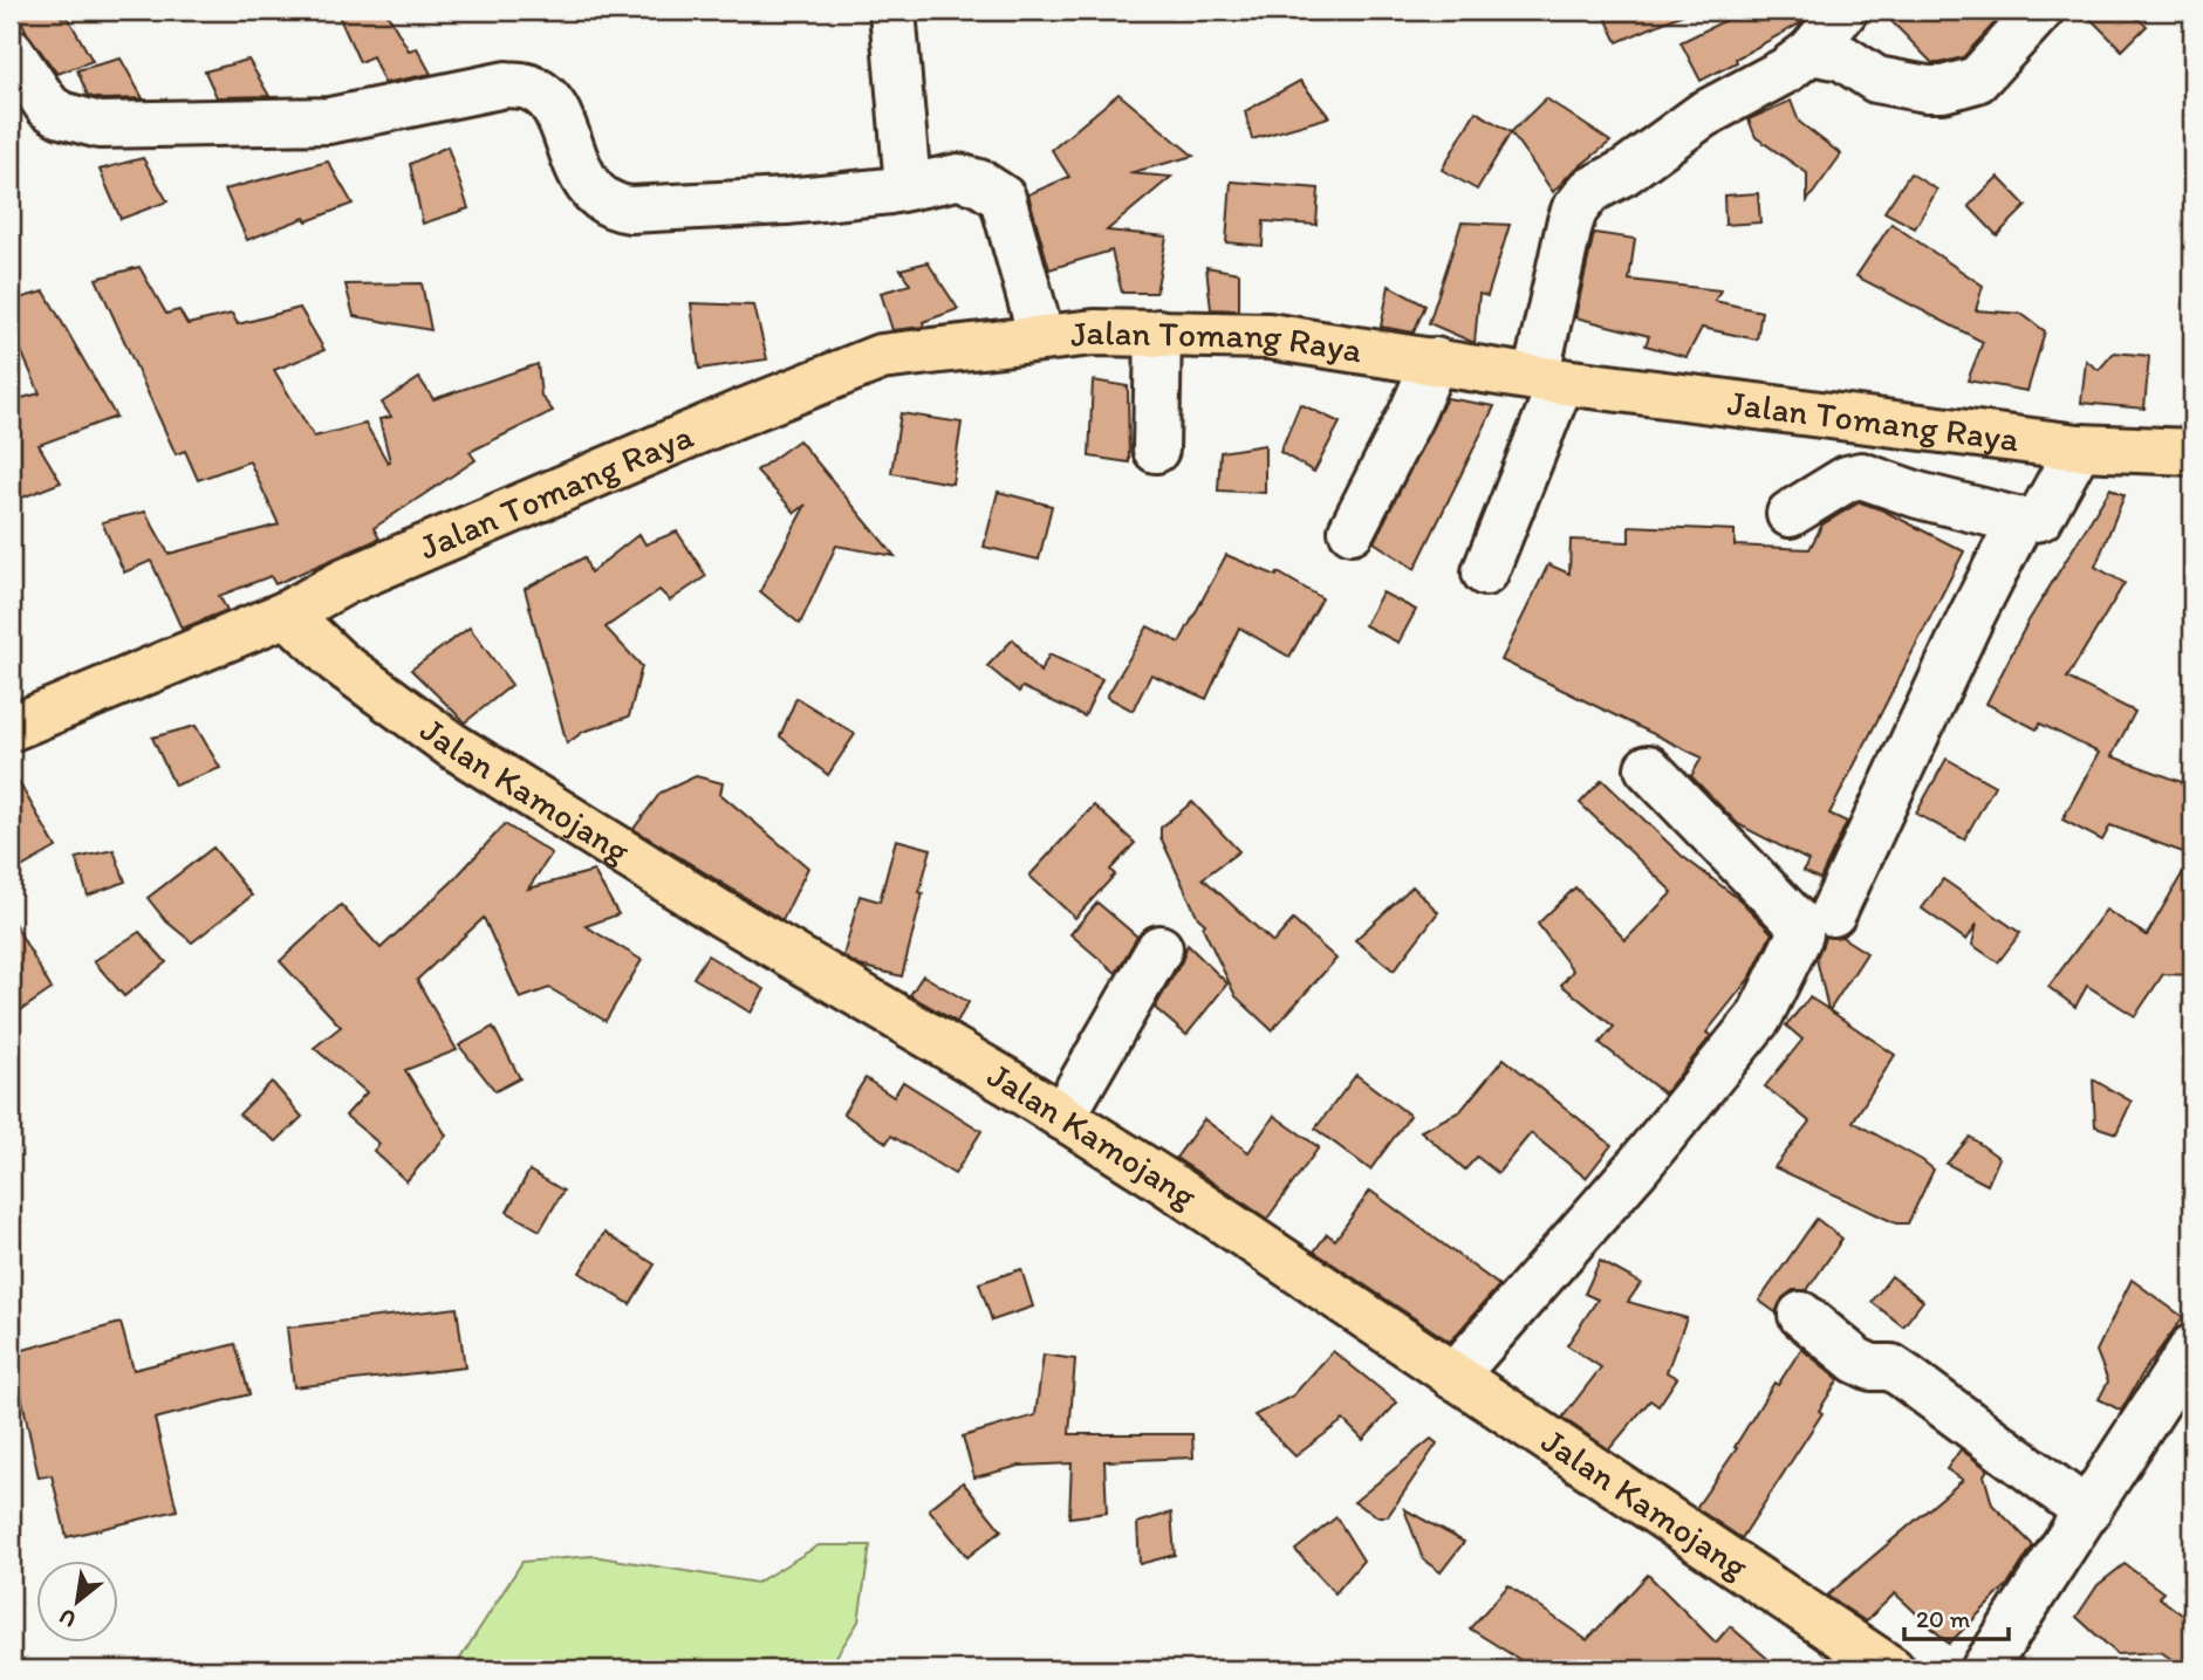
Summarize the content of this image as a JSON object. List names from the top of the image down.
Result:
{
  "streets": {
    "main road": ["Jalan Tomang Raya", "Jalan Kamojang"]
  },
  "crossings": [
    ["Jalan Tomang Raya", "Jalan Kamojang"]
  ],
  "scale_bar": "20 m",
  "north": "bottom left"
}
